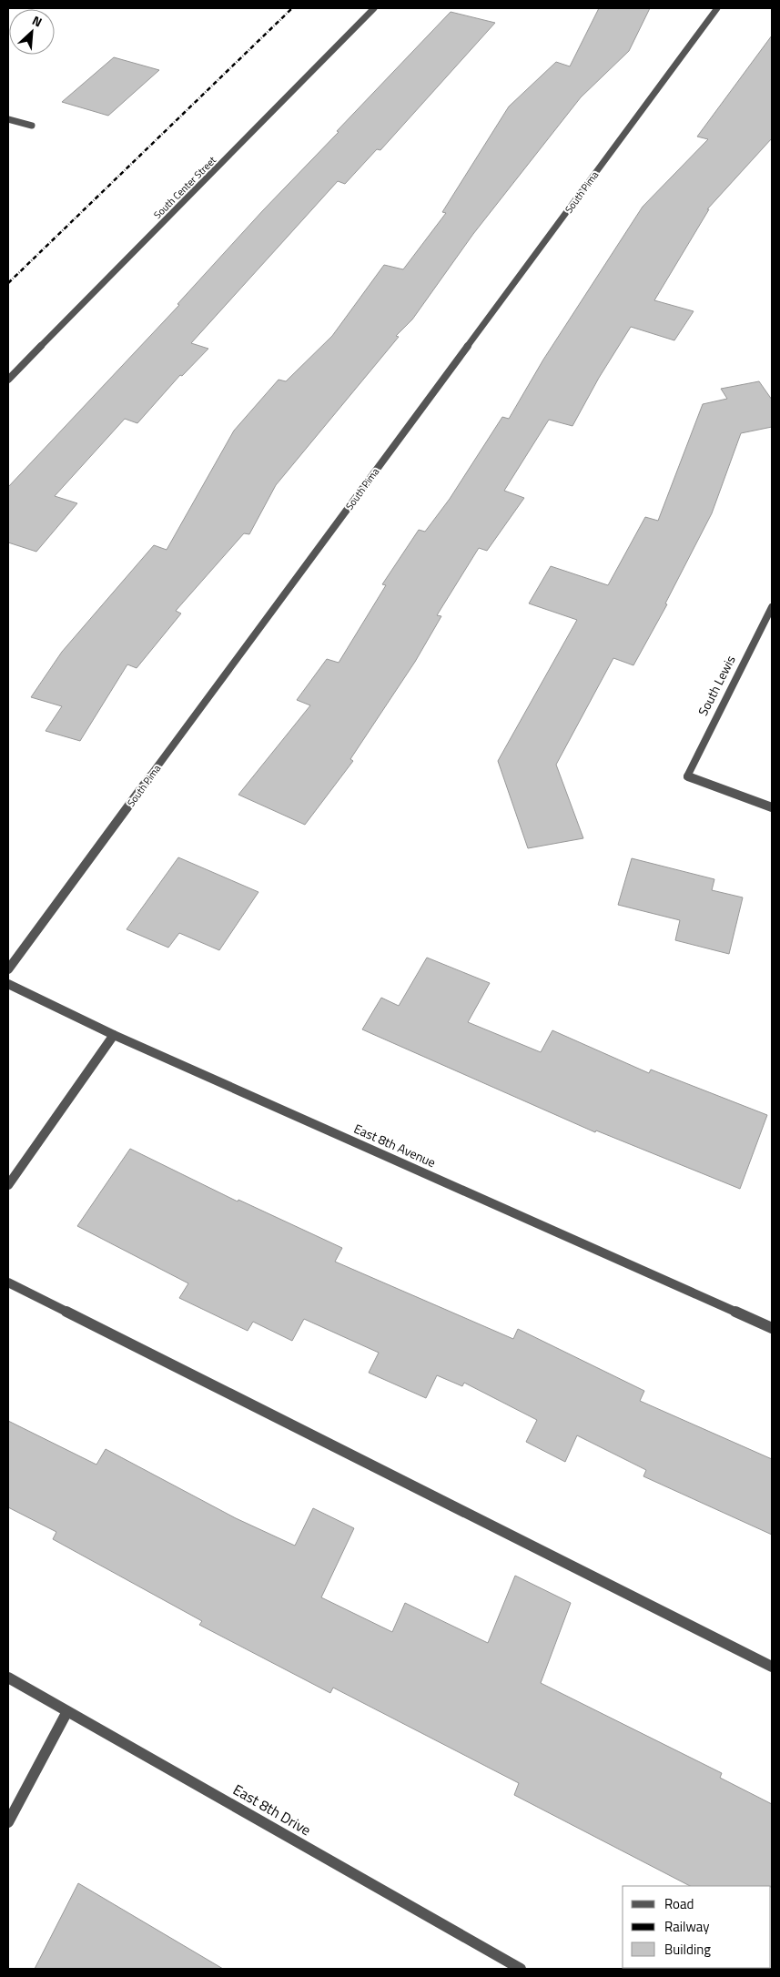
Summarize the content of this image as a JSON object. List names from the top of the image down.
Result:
{
  "streets": {
    "street": [
      "South Center Street",
      "South Pima",
      "South Lewis",
      "East 8th Avenue",
      "East 8th Drive"
    ]
  },
  "legend": ["Road", "Railway", "Building"],
  "north": "top right"
}
